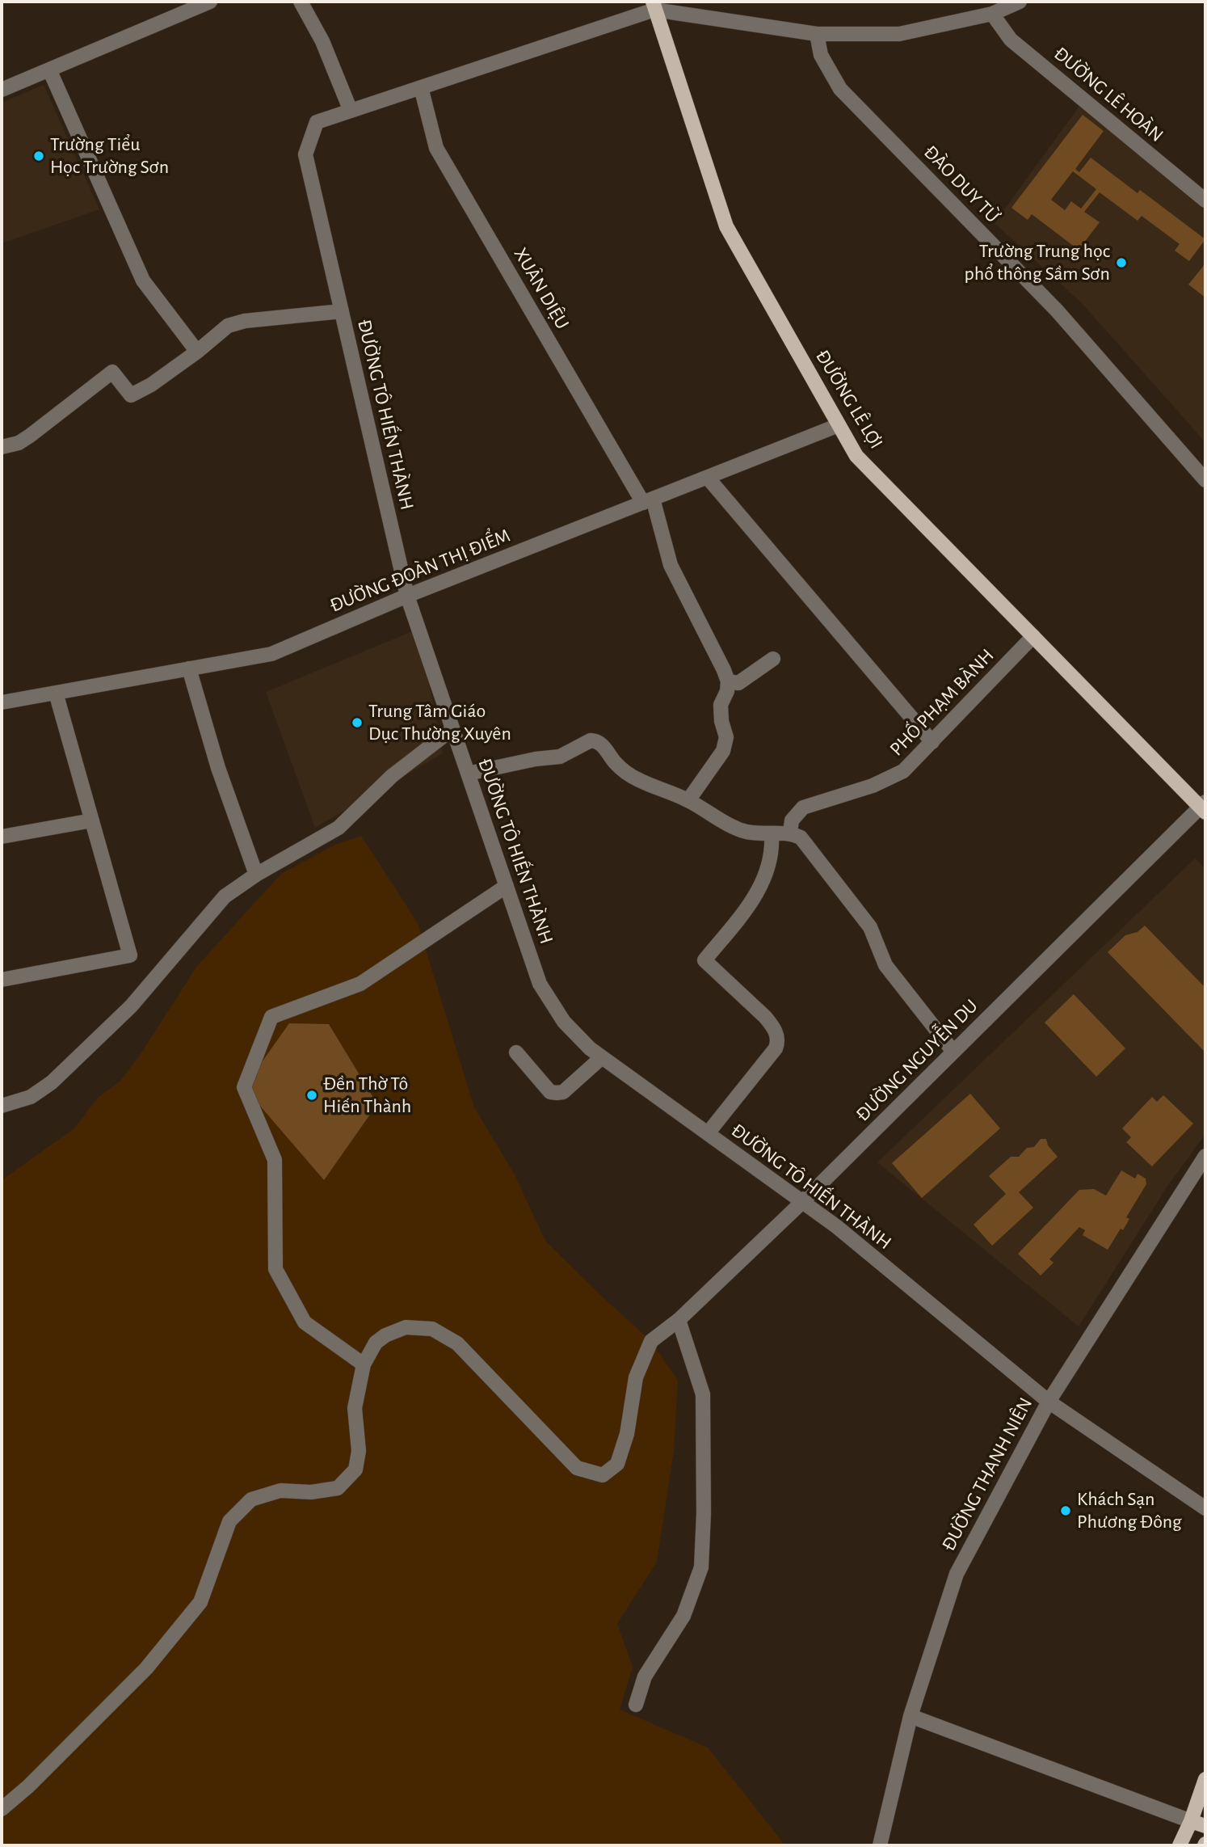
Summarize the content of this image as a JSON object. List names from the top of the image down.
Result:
{
  "streets": {
    "main road": ["ĐƯỜNG LÊ LỢI"],
    "street": [
      "ĐƯỜNG LÊ HOÀN",
      "ĐÀO DUY TỪ",
      "XUÂN DIỆU",
      "ĐƯỜNG TÔ HIẾN THÀNH",
      "ĐƯỜNG ĐOÀN THỊ ĐIỂM",
      "PHỐ PHẠM BÀNH",
      "ĐƯỜNG NGUYỄN DU",
      "ĐƯỜNG THANH NIÊN"
    ]
  },
  "crossings": [
    ["XUÂN DIỆU", "ĐƯỜNG TÔ HIẾN THÀNH"],
    ["XUÂN DIỆU", "ĐƯỜNG ĐOÀN THỊ ĐIỂM"],
    ["ĐƯỜNG LÊ LỢI", "ĐƯỜNG TÔ HIẾN THÀNH"],
    ["ĐƯỜNG LÊ LỢI", "ĐƯỜNG ĐOÀN THỊ ĐIỂM"],
    ["ĐƯỜNG LÊ LỢI", "PHỐ PHẠM BÀNH"],
    ["ĐƯỜNG LÊ LỢI", "ĐƯỜNG NGUYỄN DU"],
    ["ĐƯỜNG TÔ HIẾN THÀNH", "ĐƯỜNG ĐOÀN THỊ ĐIỂM"],
    ["ĐƯỜNG TÔ HIẾN THÀNH", "ĐƯỜNG NGUYỄN DU"],
    ["ĐƯỜNG TÔ HIẾN THÀNH", "ĐƯỜNG THANH NIÊN"]
  ],
  "places": [
    "Trường Tiểu Học Trường Sơn",
    "Trường Trung học phổ thông Sầm Sơn",
    "Trung Tâm Giáo Dục Thường Xuyên",
    "Đền Thờ Tô Hiến Thành",
    "Khách Sạn Phương Đông"
  ]
}
